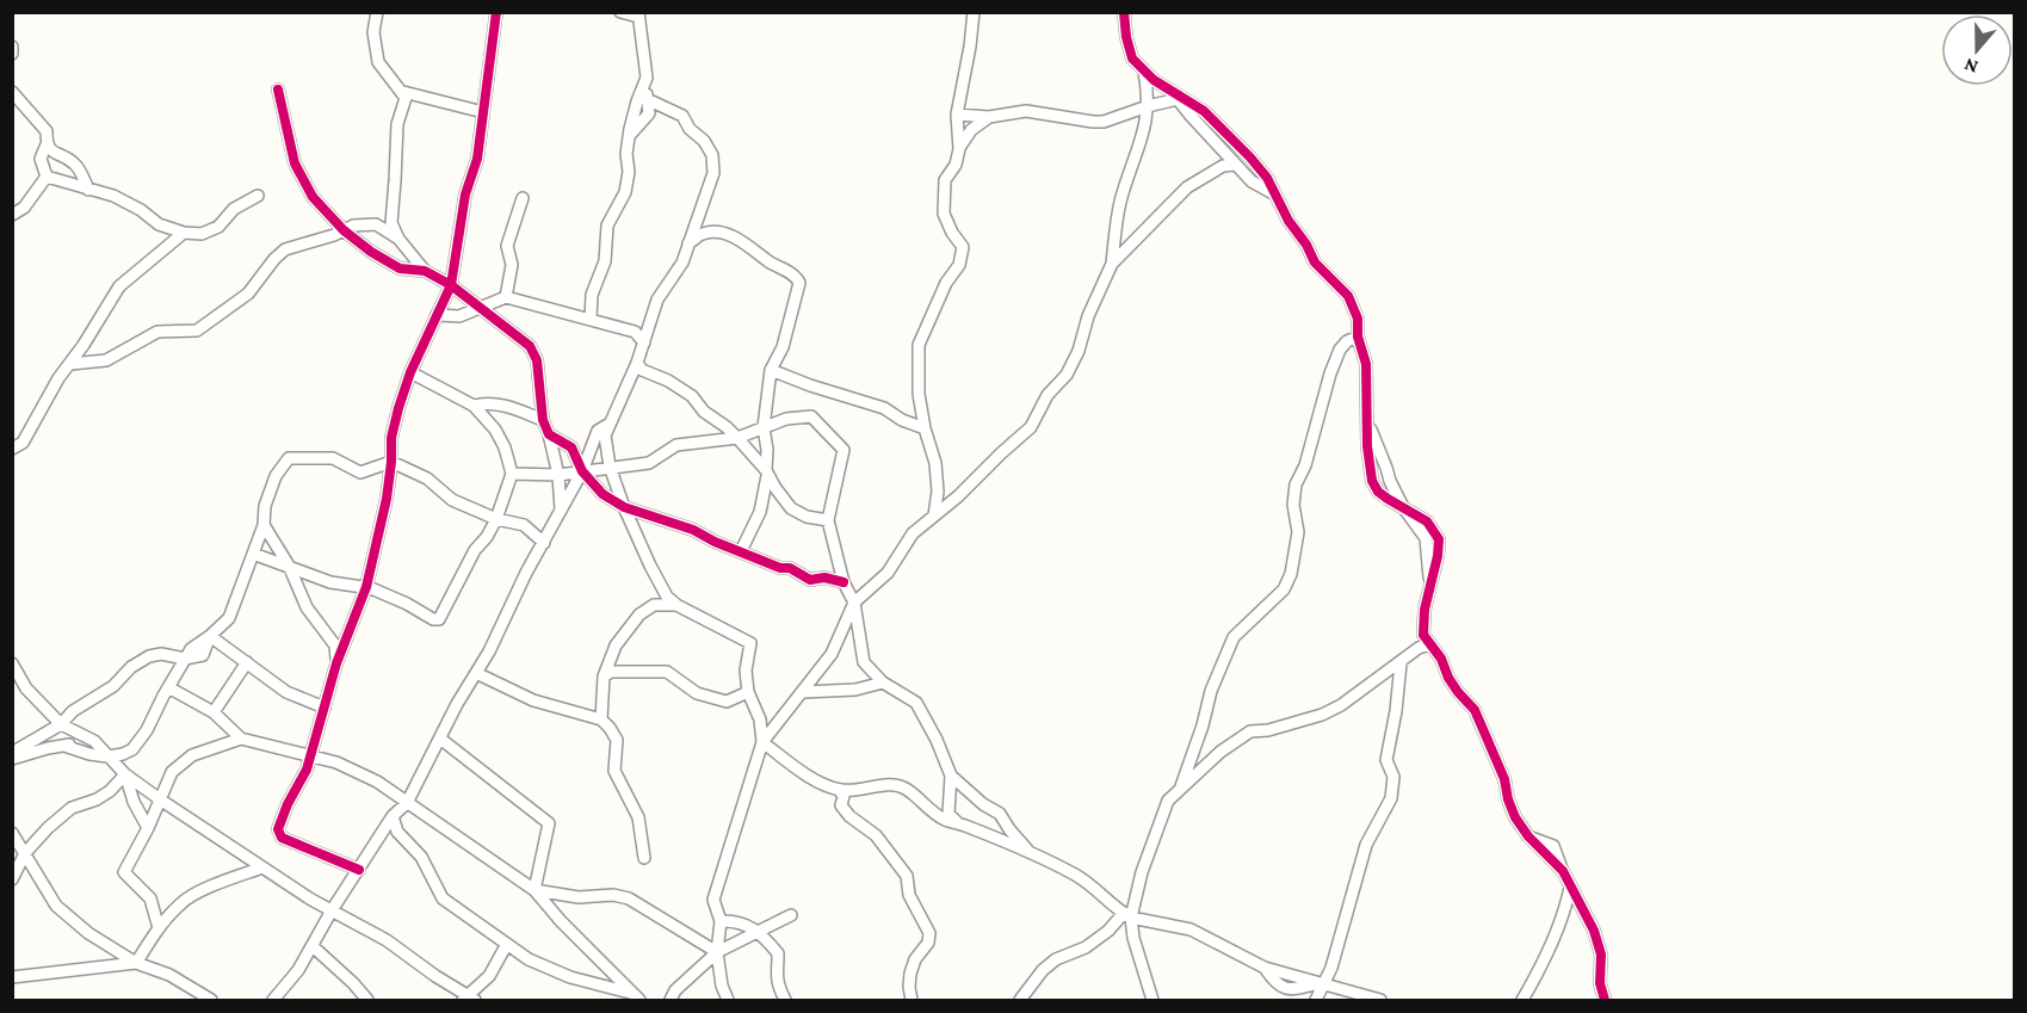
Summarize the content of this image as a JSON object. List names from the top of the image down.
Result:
{
  "north": "bottom"
}
